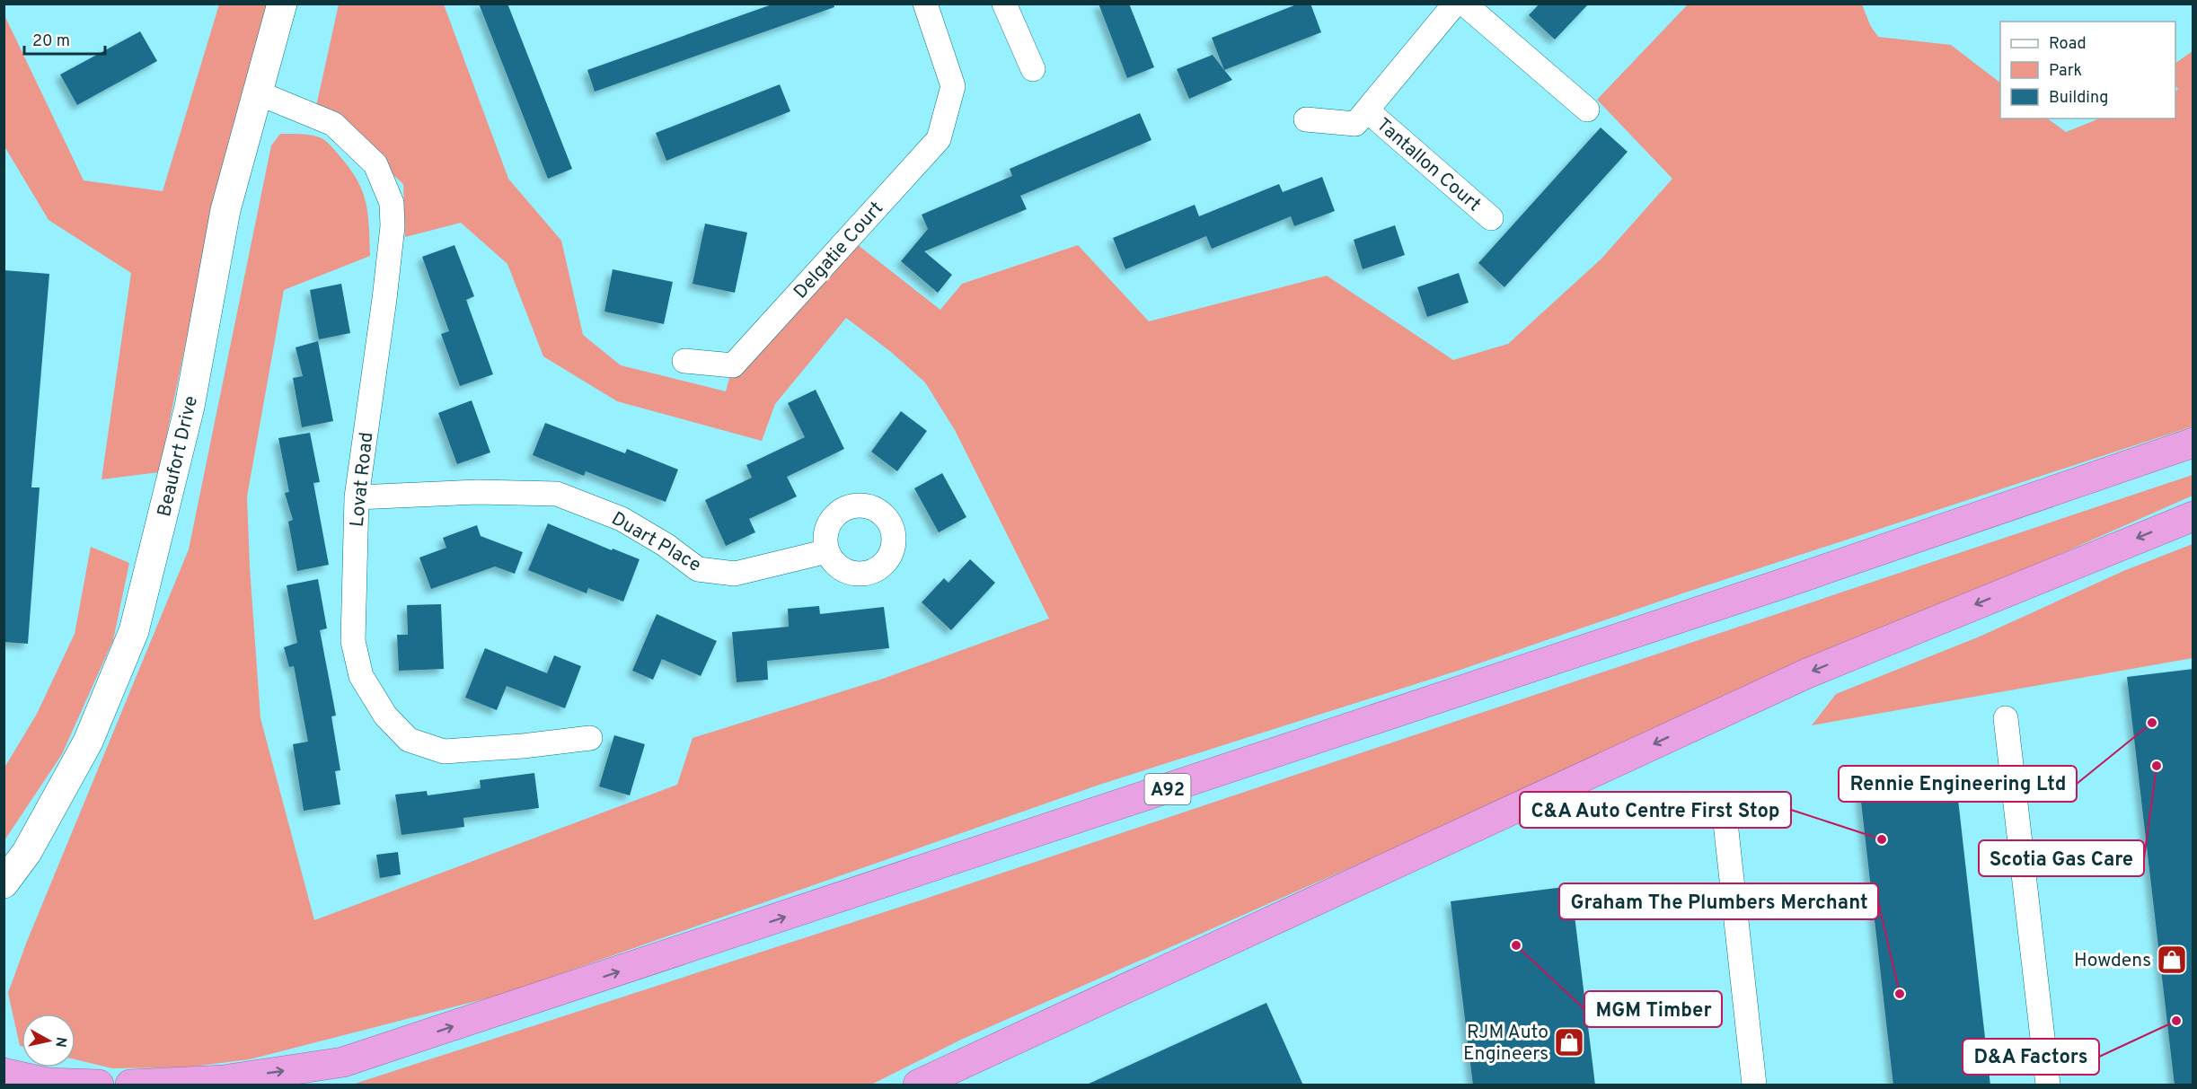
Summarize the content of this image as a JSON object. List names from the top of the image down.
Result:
{
  "streets": {
    "highway": ["A92"],
    "street": [
      "Tantallon Court",
      "Delgatie Court",
      "Beaufort Drive",
      "Lovat Road",
      "Duart Place"
    ]
  },
  "crossings": [
    ["Beaufort Drive", "Lovat Road"],
    ["Lovat Road", "Duart Place"]
  ],
  "places": {
    "other": [
      "Rennie Engineering Ltd",
      "Scotia Gas Care",
      "C&A Auto Centre First Stop",
      "MGM Timber",
      "Graham The Plumbers Merchant",
      "D&A Factors"
    ],
    "shop": ["Howdens", "RJM Auto Engineers"]
  },
  "legend": ["Road", "Park", "Building"],
  "scale_bar": "20 m",
  "north": "right"
}
